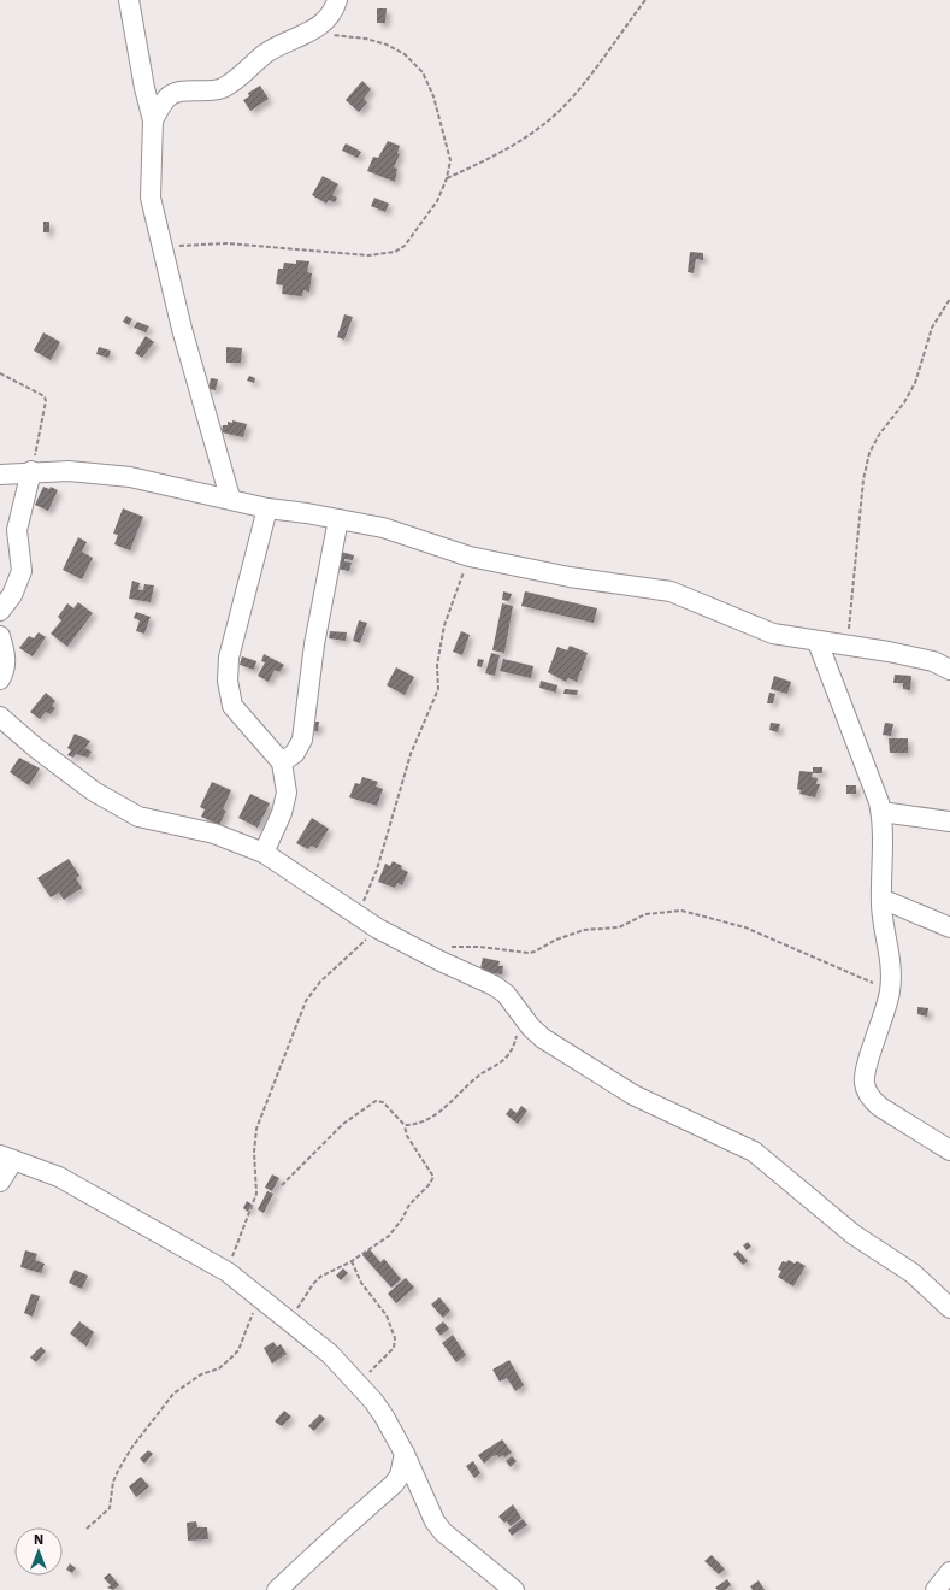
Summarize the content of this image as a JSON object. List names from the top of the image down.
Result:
{
  "north": "top"
}
